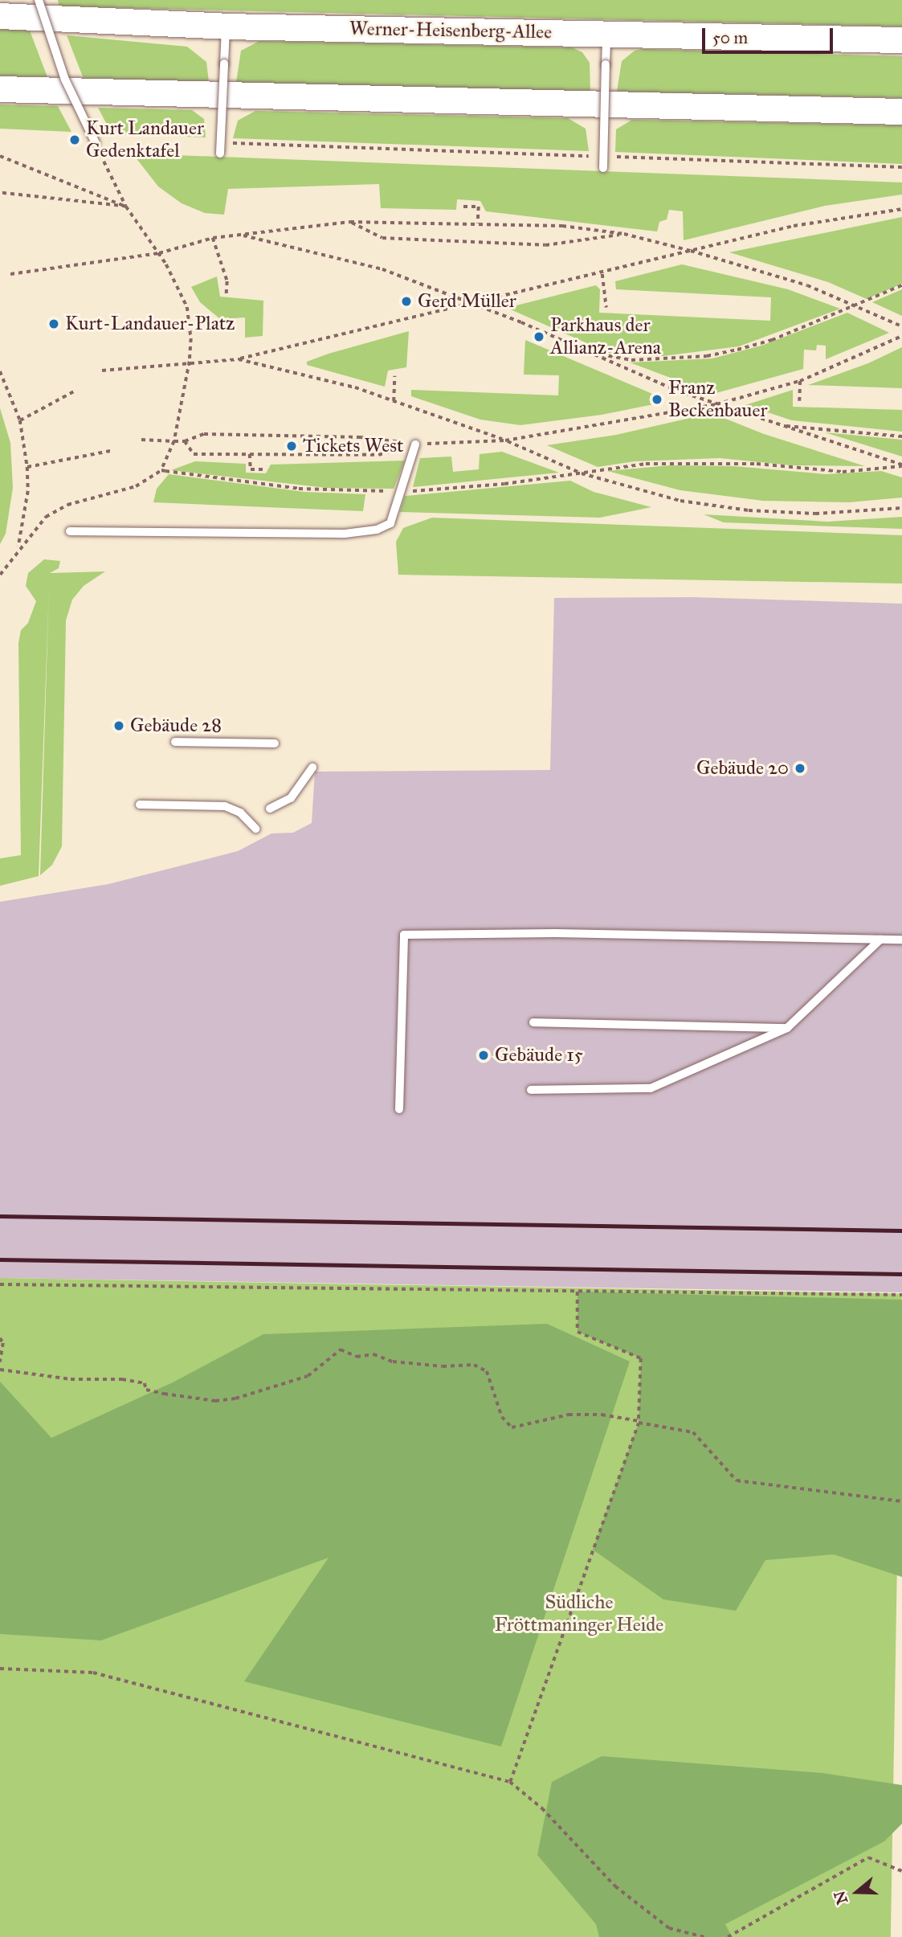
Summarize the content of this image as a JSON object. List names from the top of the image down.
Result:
{
  "streets": {
    "street": ["Werner-Heisenberg-Allee"]
  },
  "parks": ["Südliche Fröttmaninger Heide"],
  "places": [
    "Kurt Landauer Gedenktafel",
    "Gerd Müller",
    "Kurt-Landauer-Platz",
    "Parkhaus der Allianz-Arena",
    "Franz Beckenbauer",
    "Tickets West",
    "Gebäude 28",
    "Gebäude 20",
    "Gebäude 15"
  ],
  "scale_bar": "50 m",
  "north": "left"
}
